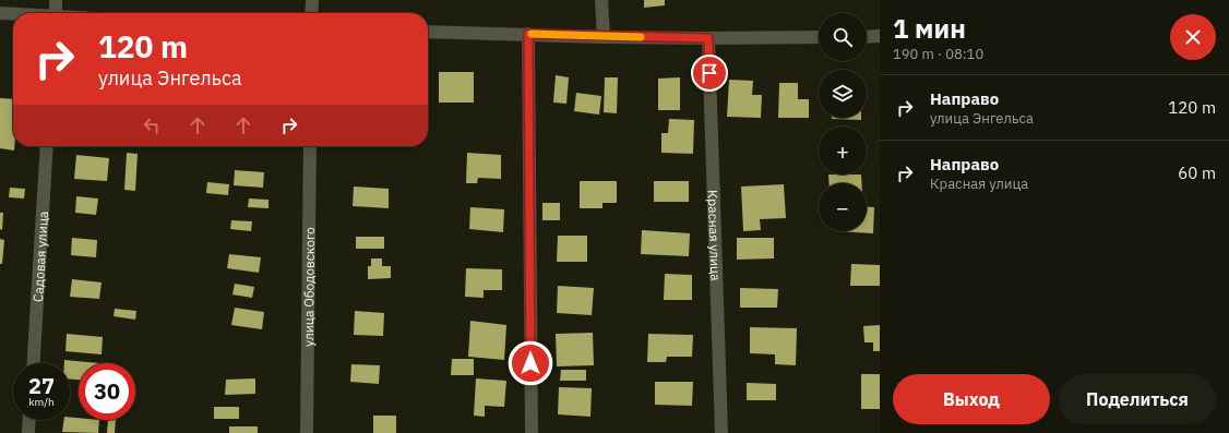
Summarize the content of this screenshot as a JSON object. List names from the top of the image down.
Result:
{
  "streets": {
    "street": ["Красная улица", "Садовая улица", "улица Ободовского"]
  },
  "page": {
    "heading": ["1 мин", "190 m · 08:10"],
    "map_buttons": ["+", "−"],
    "turn": ["120 m", "улица Энгельса"],
    "list": [
      {
        "name": "Направо",
        "note": "улица Энгельса",
        "value": "120 m"
      },
      {
        "name": "Направо",
        "note": "Красная улица",
        "value": "60 m"
      }
    ],
    "speed": "27 km/h",
    "limit": "30",
    "buttons": ["Выход", "Поделиться"]
  }
}
